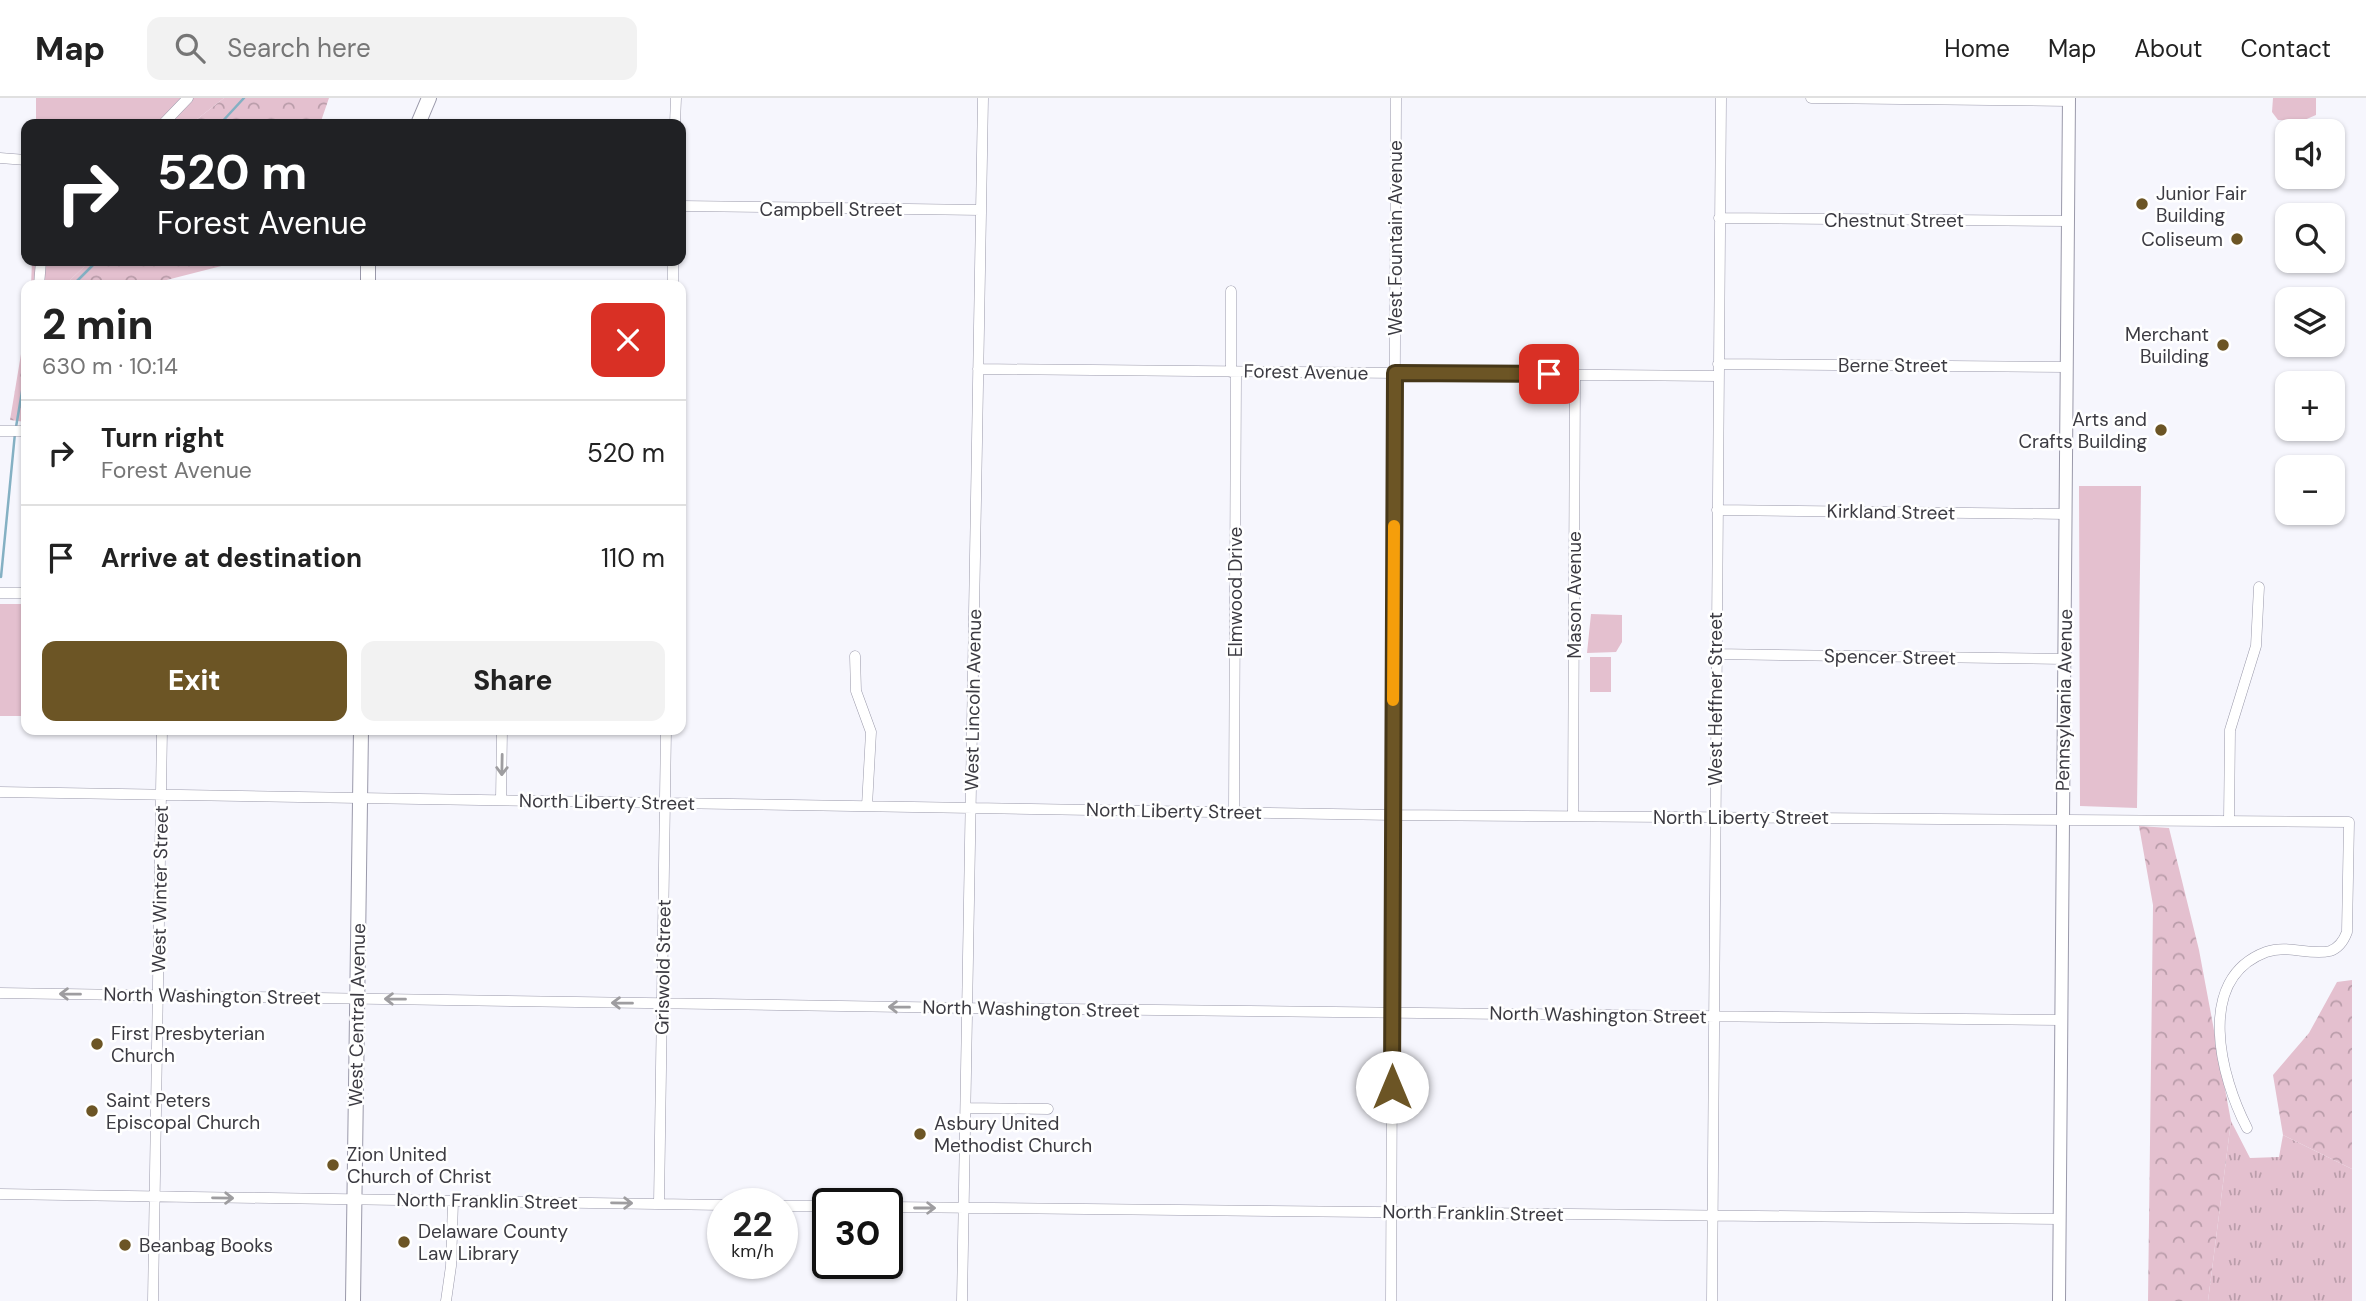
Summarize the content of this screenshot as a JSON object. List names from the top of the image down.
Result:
{
  "streets": {
    "main road": ["West Central Avenue"],
    "street": [
      "Campbell Street",
      "Chestnut Street",
      "West Fountain Avenue",
      "Berne Street",
      "Forest Avenue",
      "Kirkland Street",
      "Elmwood Drive",
      "Mason Avenue",
      "Spencer Street",
      "West Heffner Street",
      "West Lincoln Avenue",
      "Pennsylvania Avenue",
      "North Liberty Street",
      "West Winter Street",
      "Griswold Street",
      "North Washington Street",
      "North Franklin Street"
    ]
  },
  "crossings": [
    ["Campbell Street", "West Lincoln Avenue"],
    ["Chestnut Street", "West Heffner Street"],
    ["Chestnut Street", "Pennsylvania Avenue"],
    ["West Fountain Avenue", "Forest Avenue"],
    ["West Fountain Avenue", "North Liberty Street"],
    ["West Fountain Avenue", "North Washington Street"],
    ["West Fountain Avenue", "North Franklin Street"],
    ["Berne Street", "West Heffner Street"],
    ["Berne Street", "Pennsylvania Avenue"],
    ["Forest Avenue", "Elmwood Drive"],
    ["Forest Avenue", "Mason Avenue"],
    ["Forest Avenue", "West Heffner Street"],
    ["Forest Avenue", "West Lincoln Avenue"],
    ["Kirkland Street", "West Heffner Street"],
    ["Kirkland Street", "Pennsylvania Avenue"],
    ["Elmwood Drive", "North Liberty Street"],
    ["Mason Avenue", "North Liberty Street"],
    ["Spencer Street", "West Heffner Street"],
    ["Spencer Street", "Pennsylvania Avenue"],
    ["West Heffner Street", "North Liberty Street"],
    ["West Heffner Street", "North Washington Street"],
    ["West Heffner Street", "North Franklin Street"],
    ["West Lincoln Avenue", "North Liberty Street"],
    ["West Lincoln Avenue", "North Washington Street"],
    ["West Lincoln Avenue", "North Franklin Street"],
    ["Pennsylvania Avenue", "North Liberty Street"],
    ["Pennsylvania Avenue", "North Washington Street"],
    ["Pennsylvania Avenue", "North Franklin Street"],
    ["North Liberty Street", "West Winter Street"],
    ["North Liberty Street", "Griswold Street"],
    ["North Liberty Street", "West Central Avenue"],
    ["West Winter Street", "North Washington Street"],
    ["West Winter Street", "North Franklin Street"],
    ["Griswold Street", "North Washington Street"],
    ["Griswold Street", "North Franklin Street"],
    ["North Washington Street", "West Central Avenue"],
    ["West Central Avenue", "North Franklin Street"]
  ],
  "one_way": ["North Washington Street"],
  "places": [
    "Junior Fair Building",
    "Coliseum",
    "Merchant Building",
    "Arts and Crafts Building",
    "First Presbyterian Church",
    "Saint Peters Episcopal Church",
    "Asbury United Methodist Church",
    "Zion United Church of Christ",
    "Delaware County Law Library",
    "Beanbag Books"
  ],
  "page": {
    "header": "Map",
    "search": "Search here",
    "nav": [
      "Home",
      "Map",
      "About",
      "Contact"
    ],
    "map_buttons": ["+", "−"],
    "turn": ["520 m", "Forest Avenue"],
    "heading": ["2 min", "630 m · 10:14"],
    "list": [
      {
        "name": "Turn right",
        "note": "Forest Avenue",
        "value": "520 m"
      },
      {
        "name": "Arrive at destination",
        "value": "110 m"
      }
    ],
    "buttons": ["Exit", "Share"],
    "speed": "22 km/h",
    "limit": "30"
  }
}
